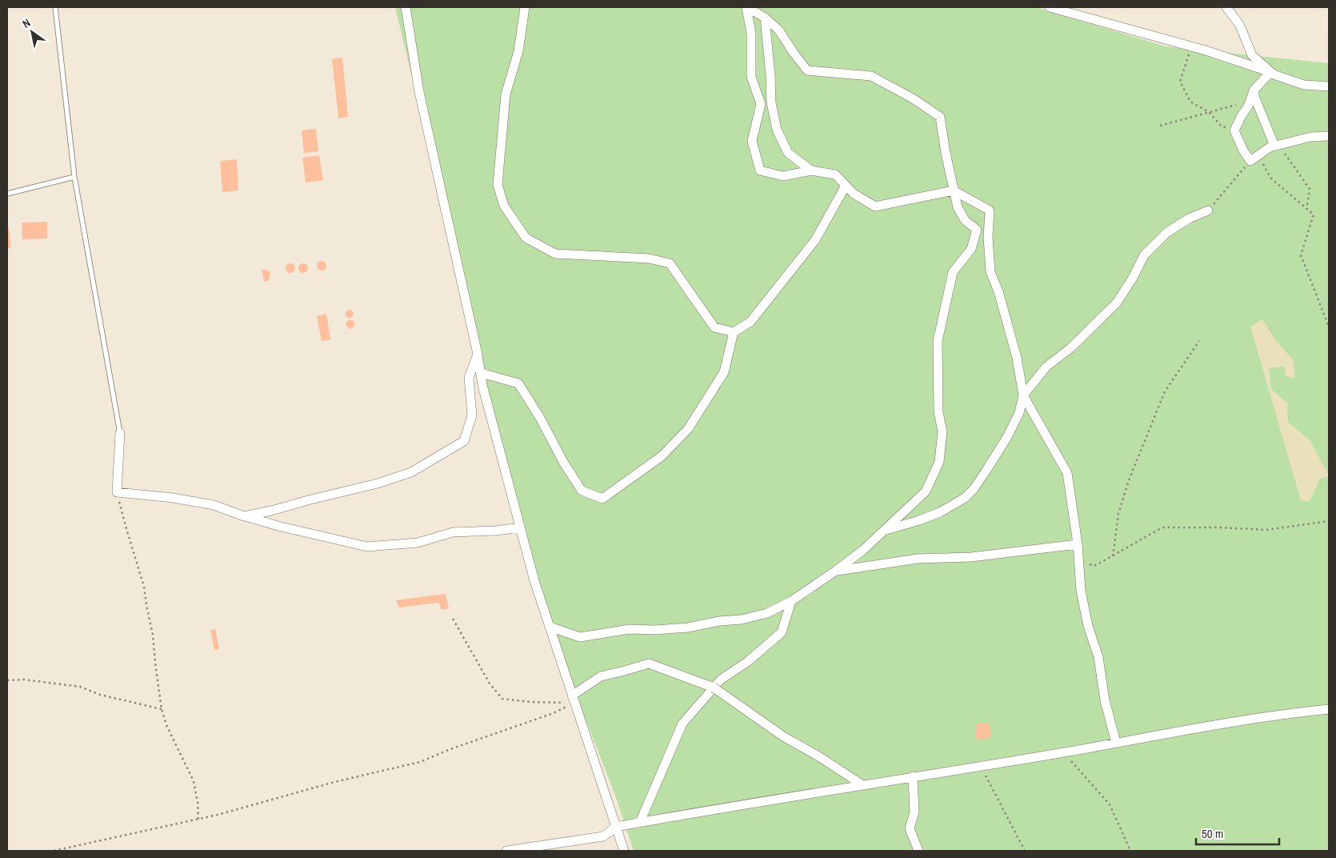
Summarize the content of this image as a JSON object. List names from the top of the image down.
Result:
{
  "scale_bar": "50 m",
  "north": "top left"
}
